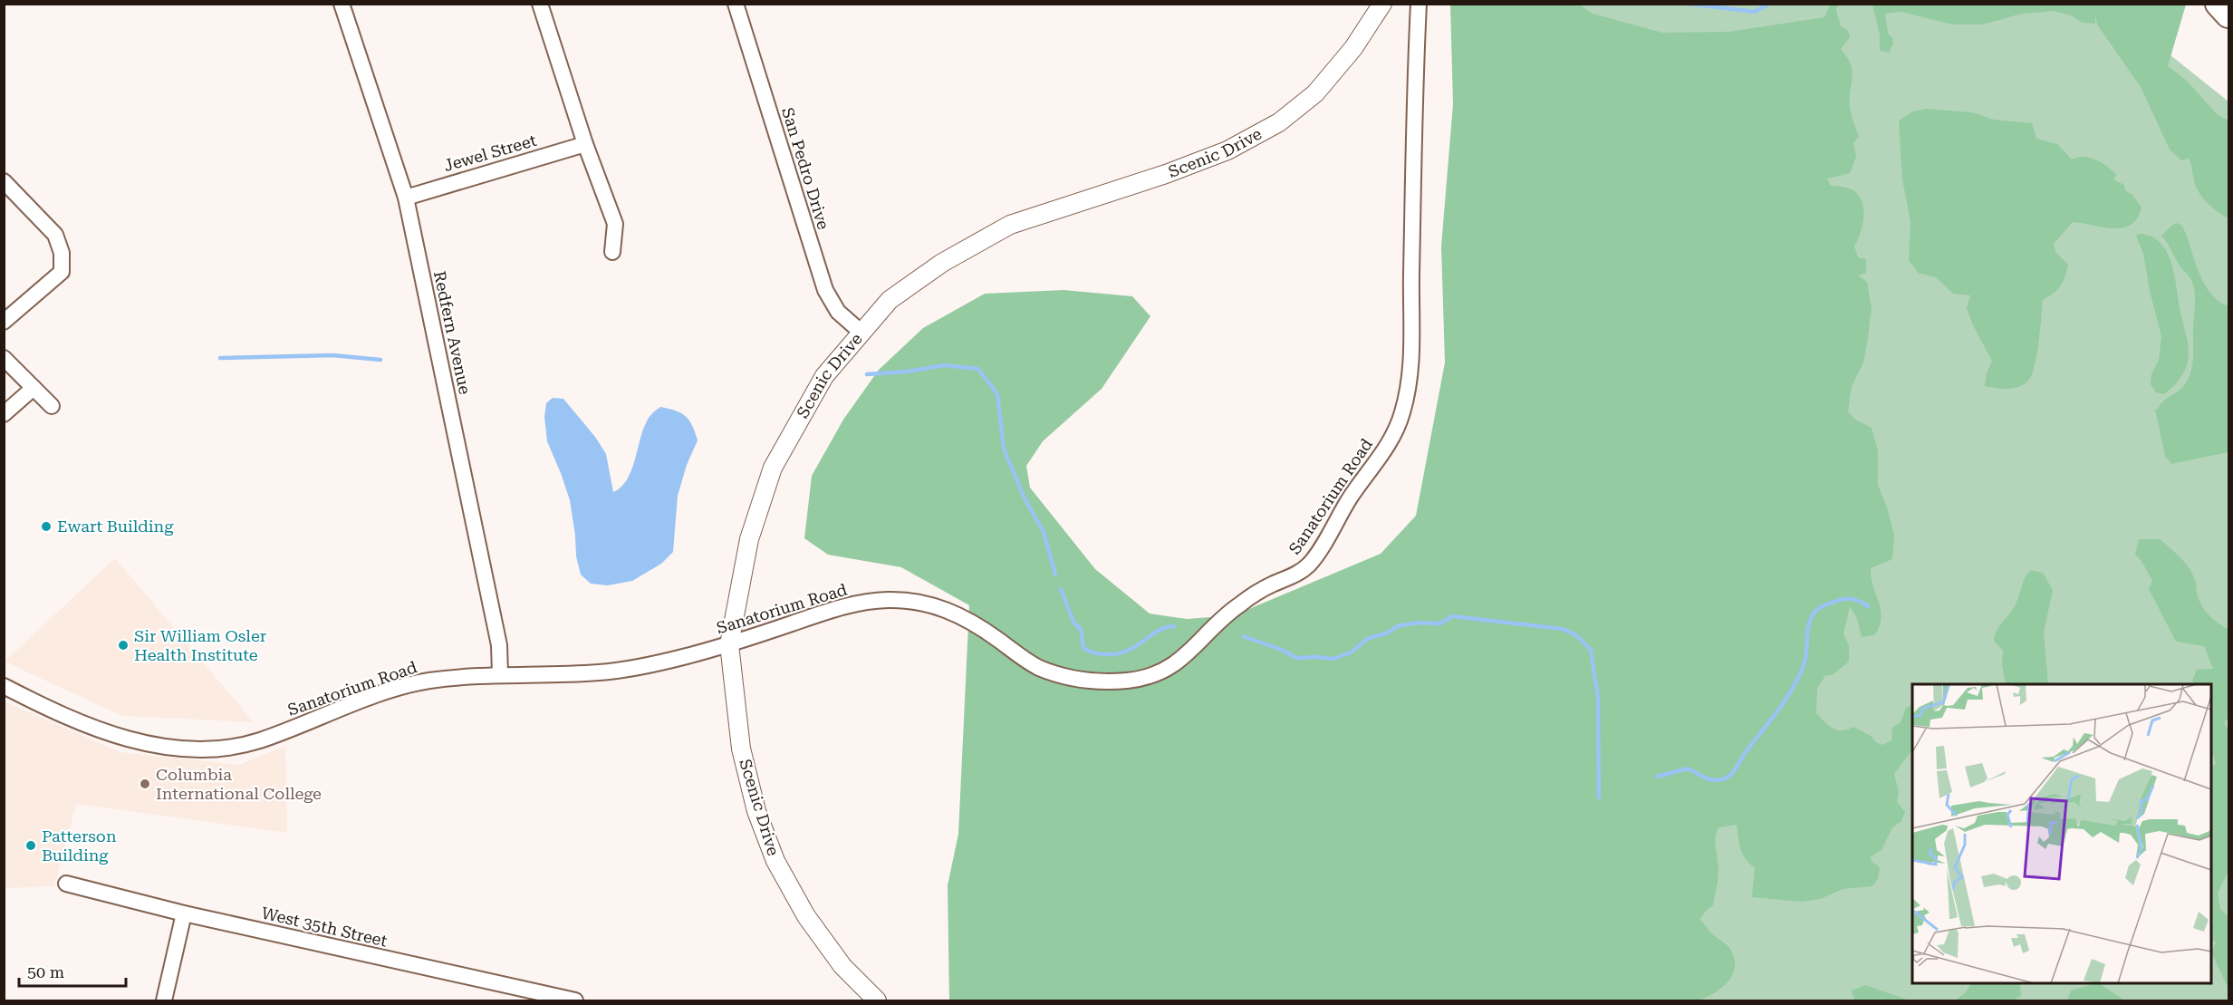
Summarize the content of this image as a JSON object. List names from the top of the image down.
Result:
{
  "streets": {
    "street": [
      "Scenic Drive",
      "Jewel Street",
      "San Pedro Drive",
      "Redfern Avenue",
      "Sanatorium Road",
      "West 35th Street"
    ]
  },
  "crossings": [
    ["Scenic Drive", "San Pedro Drive"],
    ["Scenic Drive", "Sanatorium Road"],
    ["Jewel Street", "Redfern Avenue"],
    ["Redfern Avenue", "Sanatorium Road"]
  ],
  "places": [
    "Ewart Building",
    "Sir William Osler Health Institute",
    "Columbia International College",
    "Patterson Building"
  ],
  "scale_bar": "50 m"
}
